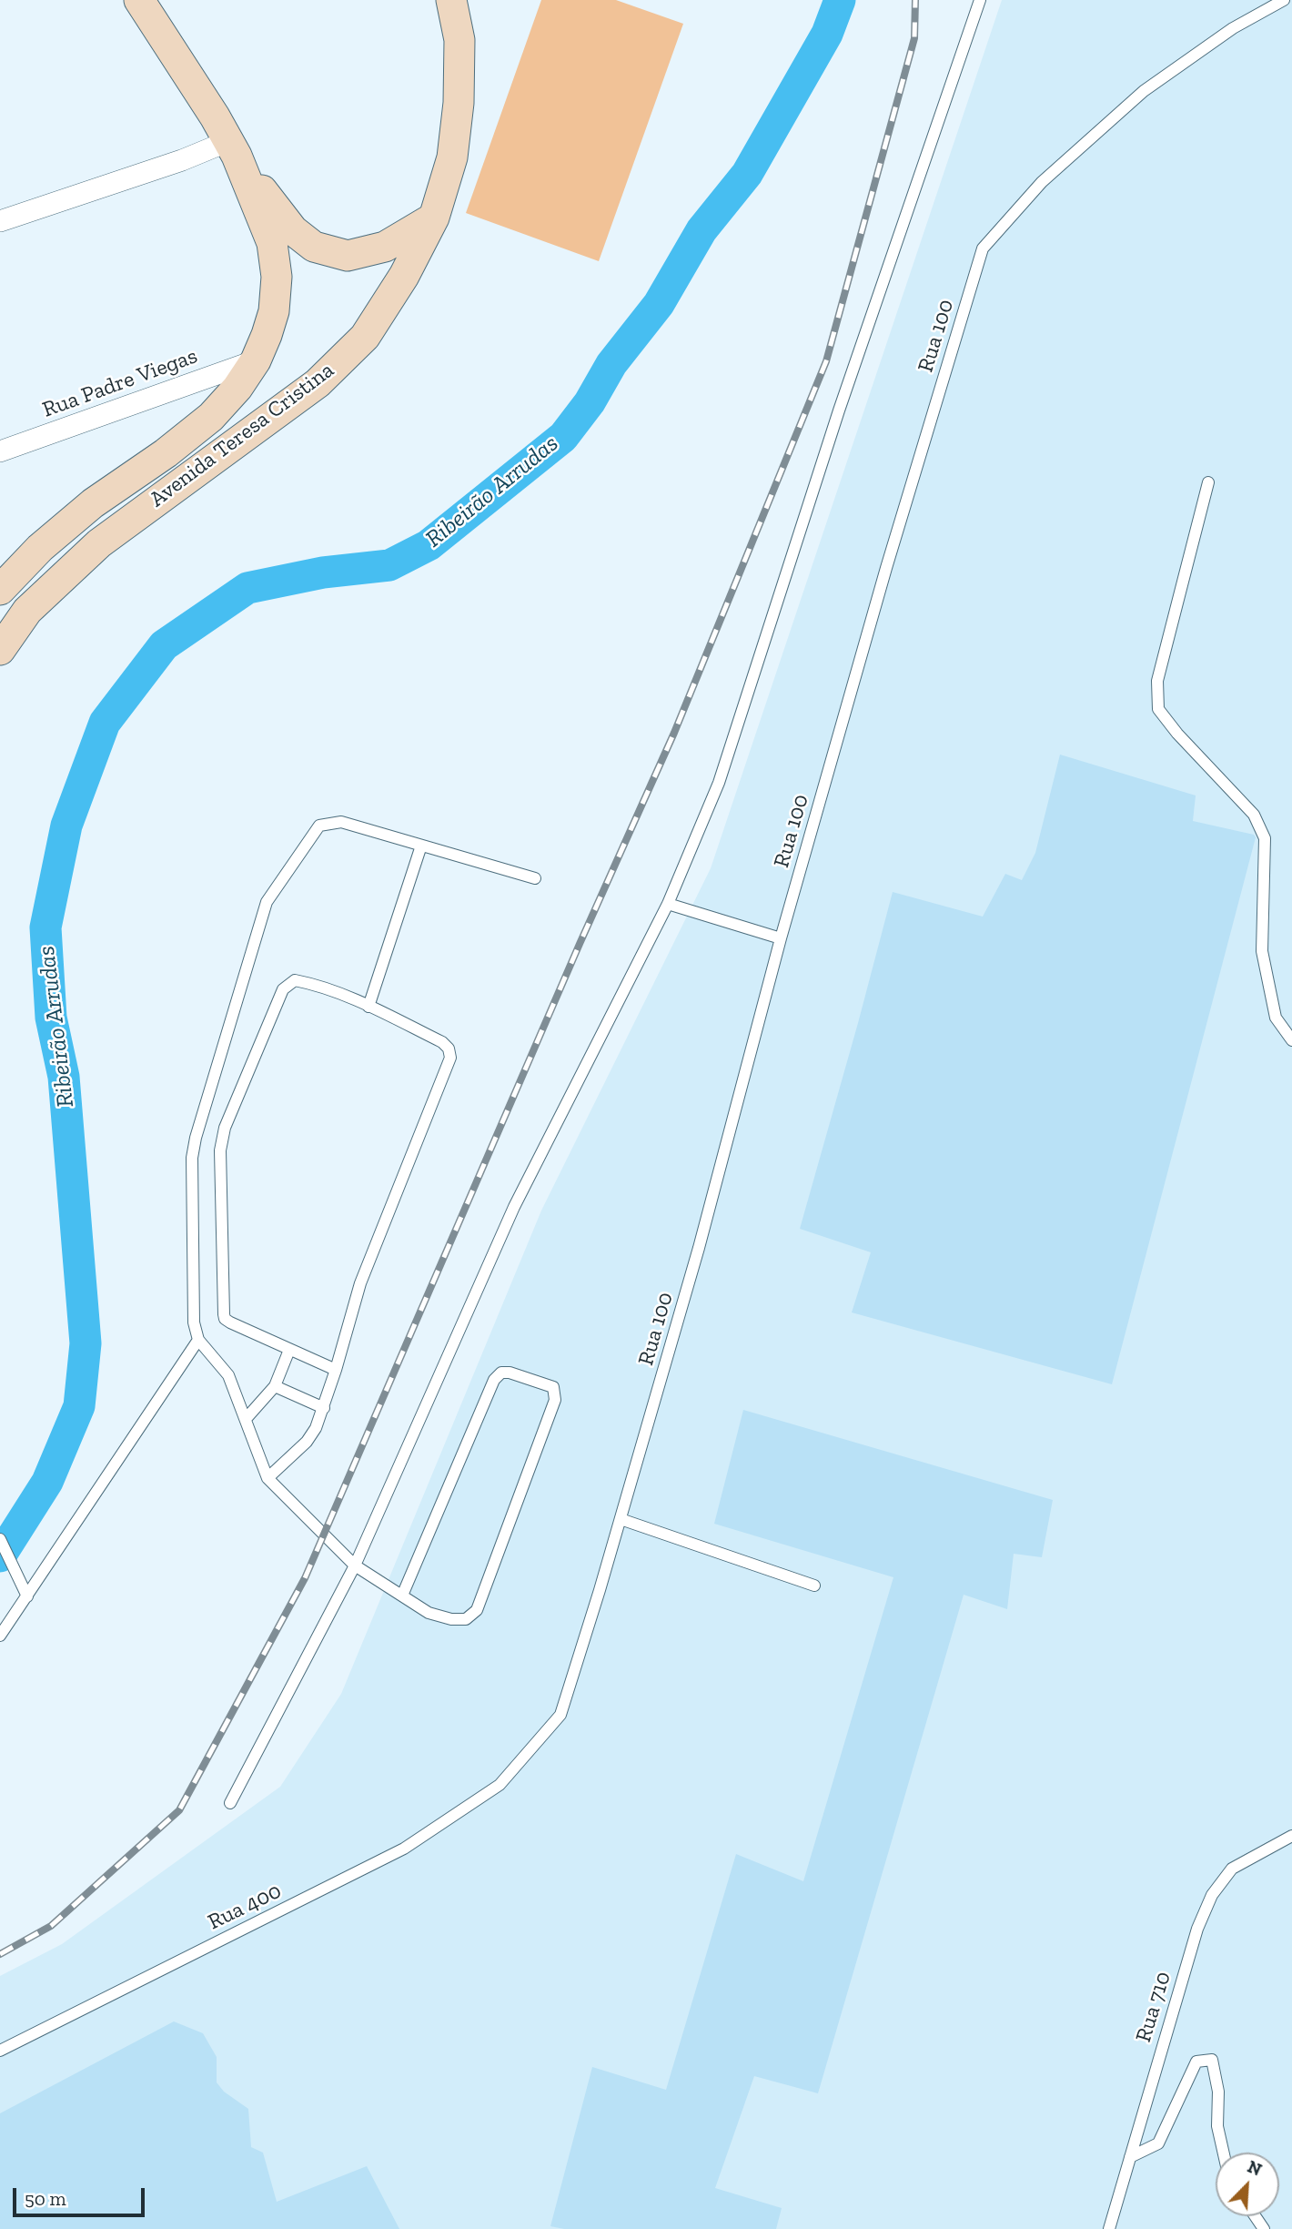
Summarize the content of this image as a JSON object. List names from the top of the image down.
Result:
{
  "streets": {
    "main road": ["Avenida Teresa Cristina"],
    "street": ["Rua Padre Viegas"],
    "lane": ["Rua 100", "Rua 400", "Rua 710"]
  },
  "crossings": [
    ["Rua 100", "Rua 400"],
    ["Rua Padre Viegas", "Avenida Teresa Cristina"]
  ],
  "water": ["Ribeirão Arrudas"],
  "scale_bar": "50 m",
  "north": "top right"
}
